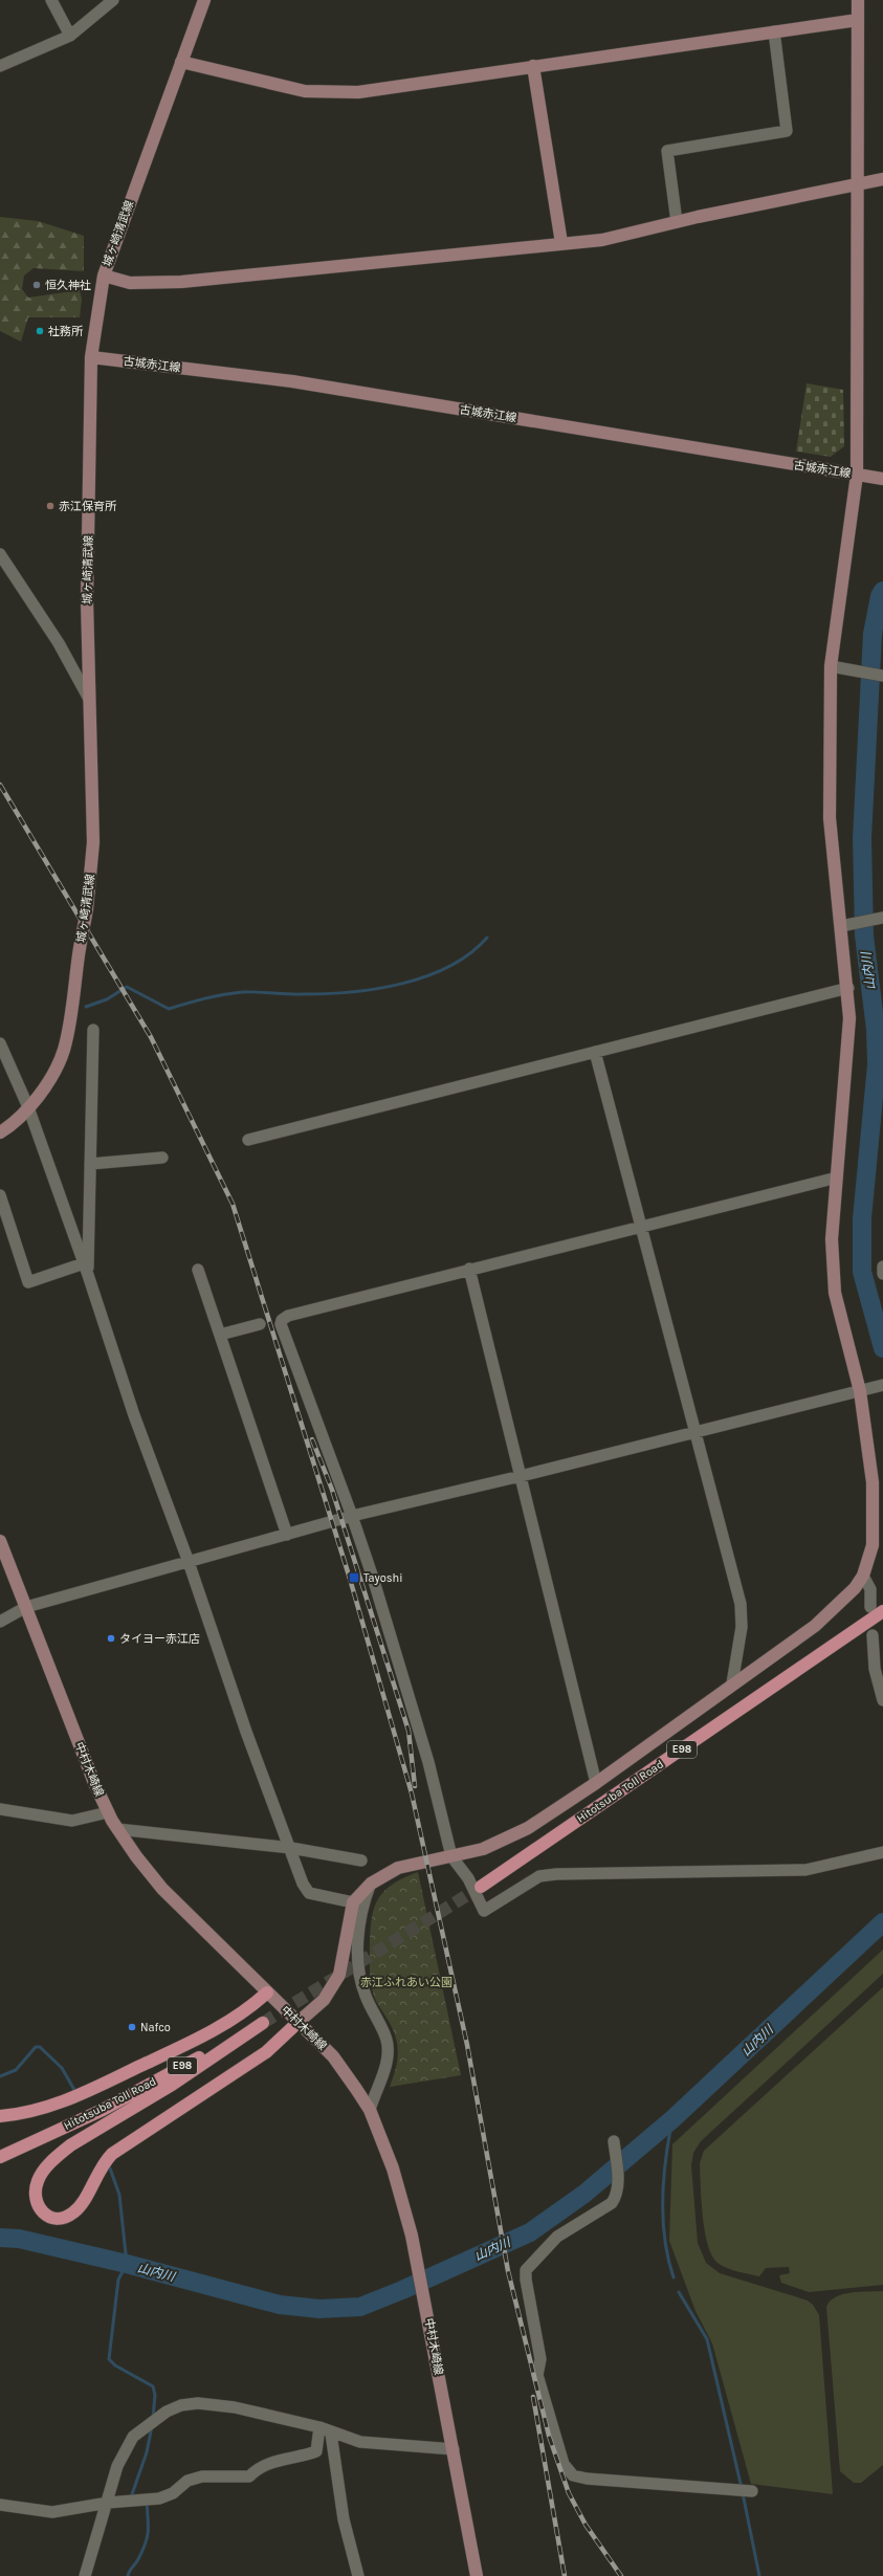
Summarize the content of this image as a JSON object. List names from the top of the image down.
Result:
{
  "streets": {
    "main road": ["E98", "Hitotsuba Toll Road"],
    "street": ["城ヶ崎清武線", "古城赤江線", "中村木崎線"]
  },
  "crossings": [
    ["城ヶ崎清武線", "古城赤江線"],
    ["中村木崎線", "Hitotsuba Toll Road"]
  ],
  "water": ["山内川"],
  "parks": ["赤江ふれあい公園"],
  "places": {
    "other": [
      "恒久神社",
      "社務所",
      "赤江保育所",
      "タイヨー赤江店",
      "Nafco"
    ],
    "transit": ["Tayoshi"]
  }
}
